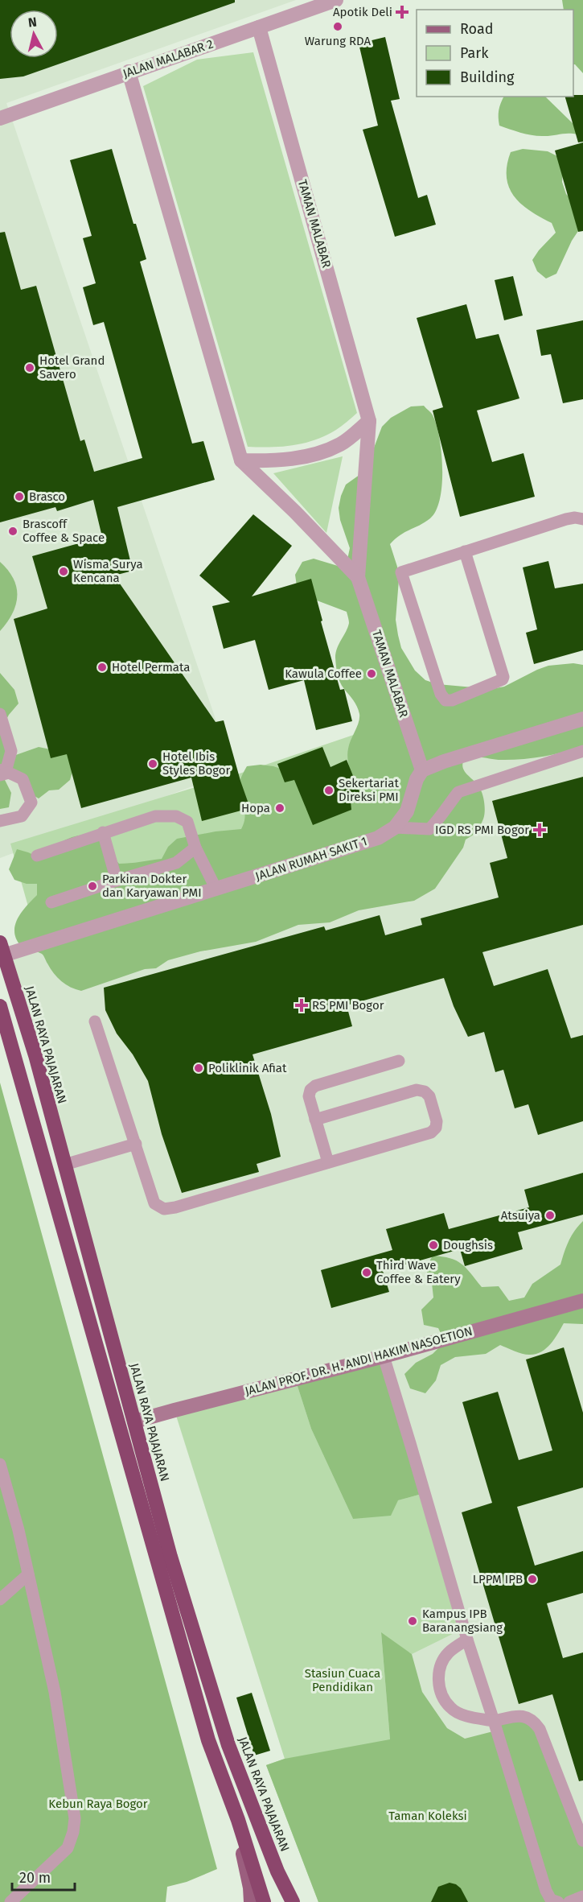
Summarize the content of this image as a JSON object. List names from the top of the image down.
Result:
{
  "streets": {
    "highway": ["JALAN RAYA PAJAJARAN"],
    "street": [
      "JALAN MALABAR 2",
      "TAMAN MALABAR",
      "JALAN RUMAH SAKIT 1",
      "JALAN PROF. DR. H. ANDI HAKIM NASOETION"
    ]
  },
  "crossings": [
    ["JALAN MALABAR 2", "TAMAN MALABAR"],
    ["TAMAN MALABAR", "JALAN RUMAH SAKIT 1"],
    ["JALAN RUMAH SAKIT 1", "JALAN RAYA PAJAJARAN"],
    ["JALAN RAYA PAJAJARAN", "JALAN PROF. DR. H. ANDI HAKIM NASOETION"]
  ],
  "parks": ["Stasiun Cuaca Pendidikan", "Kebun Raya Bogor", "Taman Koleksi"],
  "places": {
    "health": ["Apotik Deli", "IGD RS PMI Bogor", "RS PMI Bogor"],
    "other": [
      "Warung RDA",
      "Hotel Grand Savero",
      "Brasco",
      "Brascoff Coffee & Space",
      "Wisma Surya Kencana",
      "Hotel Permata",
      "Kawula Coffee",
      "Hotel Ibis Styles Bogor",
      "Sekertariat Direksi PMI",
      "Hopa",
      "Parkiran Dokter dan Karyawan PMI",
      "Poliklinik Afiat",
      "Atsuiya",
      "Doughsis",
      "Third Wave Coffee & Eatery",
      "LPPM IPB",
      "Kampus IPB Baranangsiang"
    ]
  },
  "legend": ["Road", "Park", "Building"],
  "scale_bar": "20 m",
  "north": "top"
}
